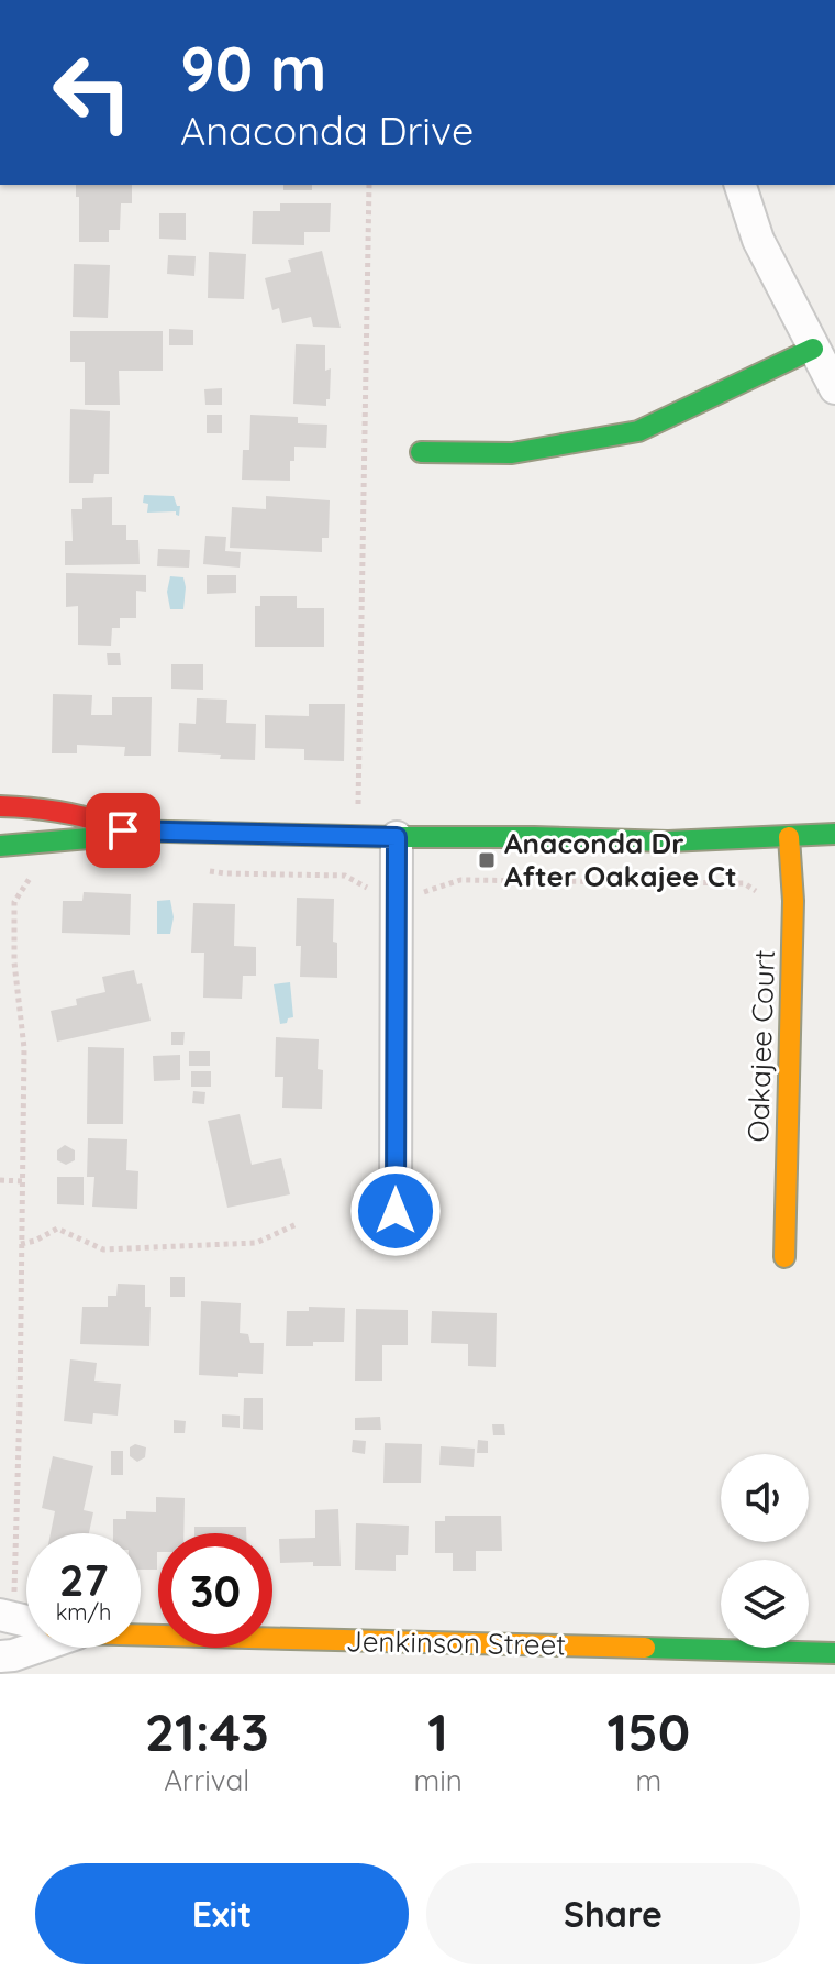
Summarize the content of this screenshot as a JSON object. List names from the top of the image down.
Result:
{
  "streets": {
    "street": ["Oakajee Court", "Jenkinson Street"]
  },
  "places": {
    "transit": ["Anaconda Dr After Oakajee Ct"]
  },
  "page": {
    "turn": ["90 m", "Anaconda Drive"],
    "speed": "27 km/h",
    "limit": "30",
    "eta": [
      "21:43",
      "Arrival",
      "1",
      "min",
      "150",
      "m"
    ],
    "buttons": ["Exit", "Share"]
  }
}
